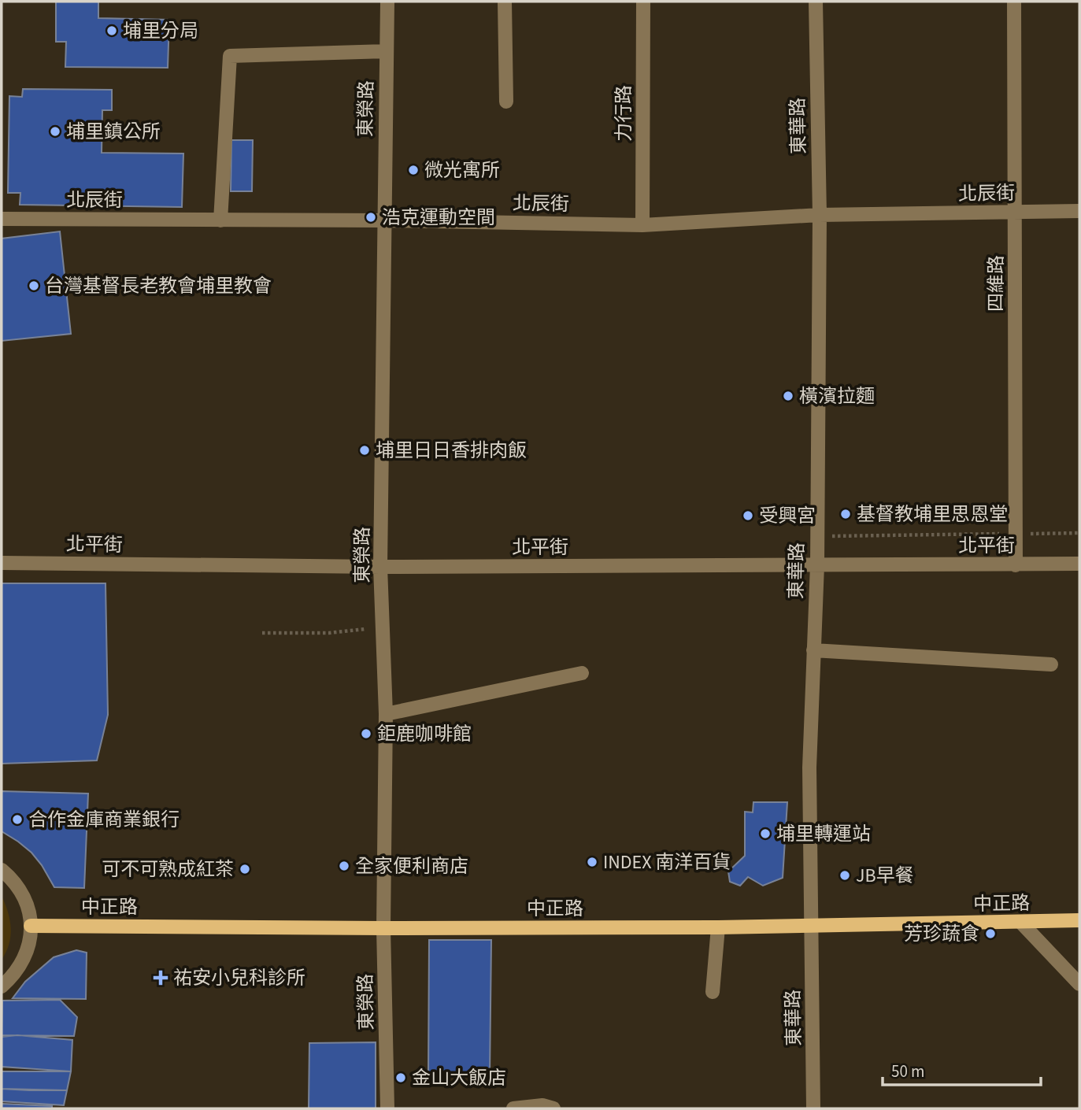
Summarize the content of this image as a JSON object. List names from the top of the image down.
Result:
{
  "streets": {
    "main road": ["中正路"],
    "street": [
      "東榮路",
      "力行路",
      "東華路",
      "北辰街",
      "四維路",
      "北平街"
    ]
  },
  "crossings": [
    ["東榮路", "北辰街"],
    ["東榮路", "北平街"],
    ["東榮路", "中正路"],
    ["力行路", "北辰街"],
    ["東華路", "北辰街"],
    ["東華路", "北平街"],
    ["東華路", "中正路"],
    ["北辰街", "四維路"],
    ["四維路", "北平街"]
  ],
  "places": {
    "other": [
      "埔里分局",
      "埔里鎮公所",
      "微光寓所",
      "浩克運動空間",
      "台灣基督長老教會埔里教會",
      "橫濱拉麵",
      "埔里日日香排肉飯",
      "基督教埔里思恩堂",
      "受興宮",
      "鉅鹿咖啡館",
      "合作金庫商業銀行",
      "埔里轉運站",
      "INDEX 南洋百貨",
      "全家便利商店",
      "可不可熟成紅茶",
      "JB早餐",
      "芳珍蔬食",
      "金山大飯店"
    ],
    "health": ["祐安小兒科診所"]
  },
  "scale_bar": "50 m"
}
